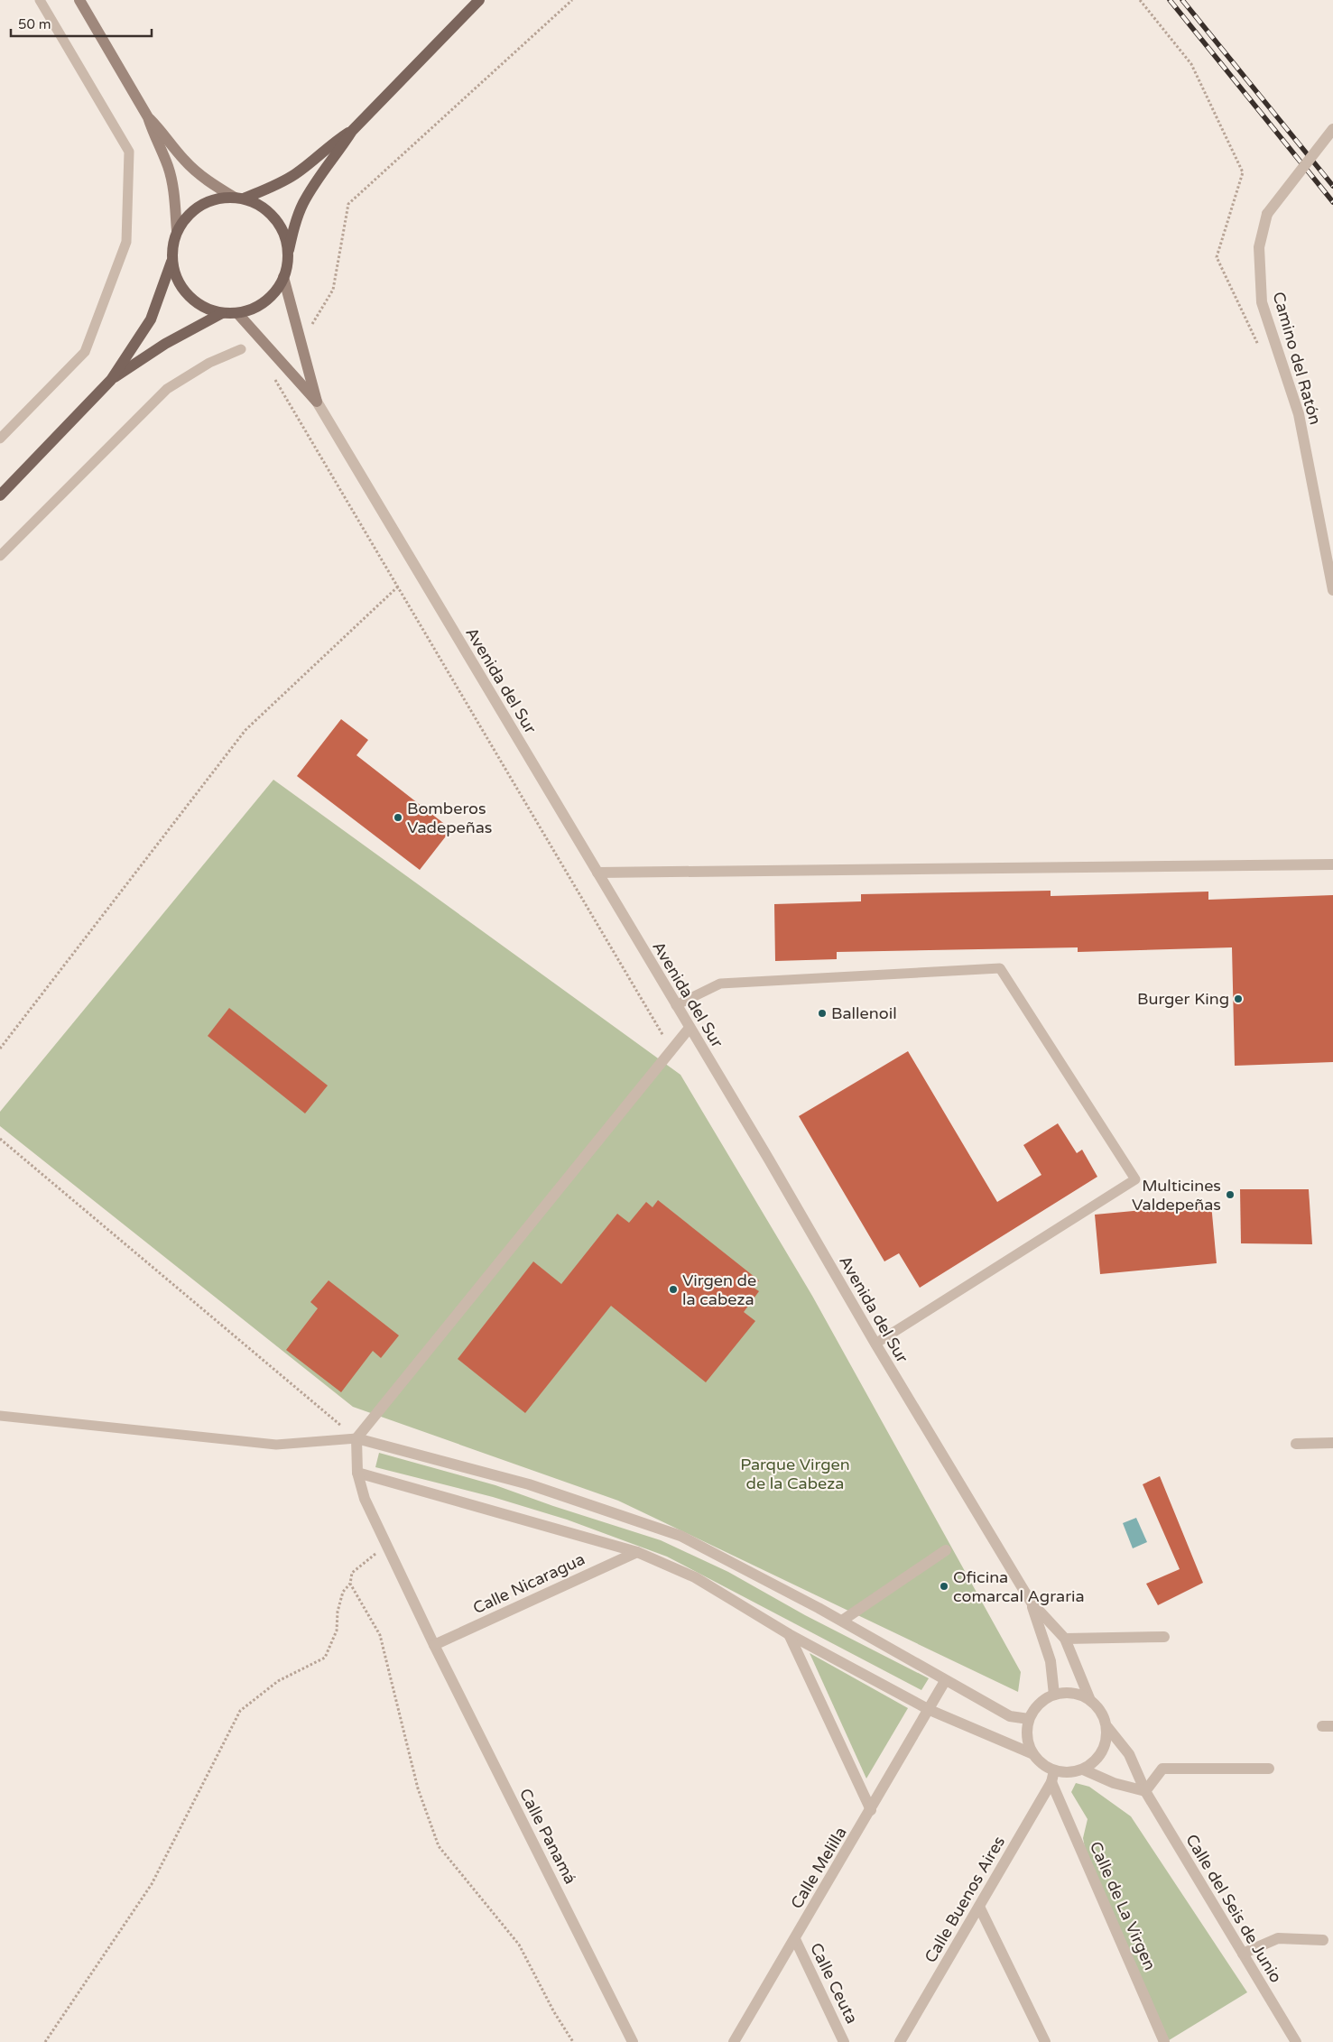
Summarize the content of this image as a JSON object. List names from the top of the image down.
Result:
{
  "streets": {
    "main road": ["Avenida del Sur"],
    "street": [
      "Camino del Ratón",
      "Calle Nicaragua",
      "Calle Panamá",
      "Calle Melilla",
      "Calle Buenos Aires",
      "Calle de La Virgen",
      "Calle del Seis de Junio",
      "Calle Ceuta"
    ]
  },
  "crossings": [
    ["Avenida del Sur", "Calle Buenos Aires"],
    ["Avenida del Sur", "Calle de La Virgen"],
    ["Avenida del Sur", "Calle del Seis de Junio"],
    ["Calle Nicaragua", "Calle Panamá"],
    ["Calle Melilla", "Calle Ceuta"],
    ["Calle Buenos Aires", "Calle de La Virgen"],
    ["Calle Buenos Aires", "Calle del Seis de Junio"],
    ["Calle de La Virgen", "Calle del Seis de Junio"]
  ],
  "parks": ["Parque Virgen de la Cabeza"],
  "places": [
    "Bomberos Vadepeñas",
    "Burger King",
    "Ballenoil",
    "Multicines Valdepeñas",
    "Virgen de la cabeza",
    "Oficina comarcal Agraria"
  ],
  "scale_bar": "50 m"
}
